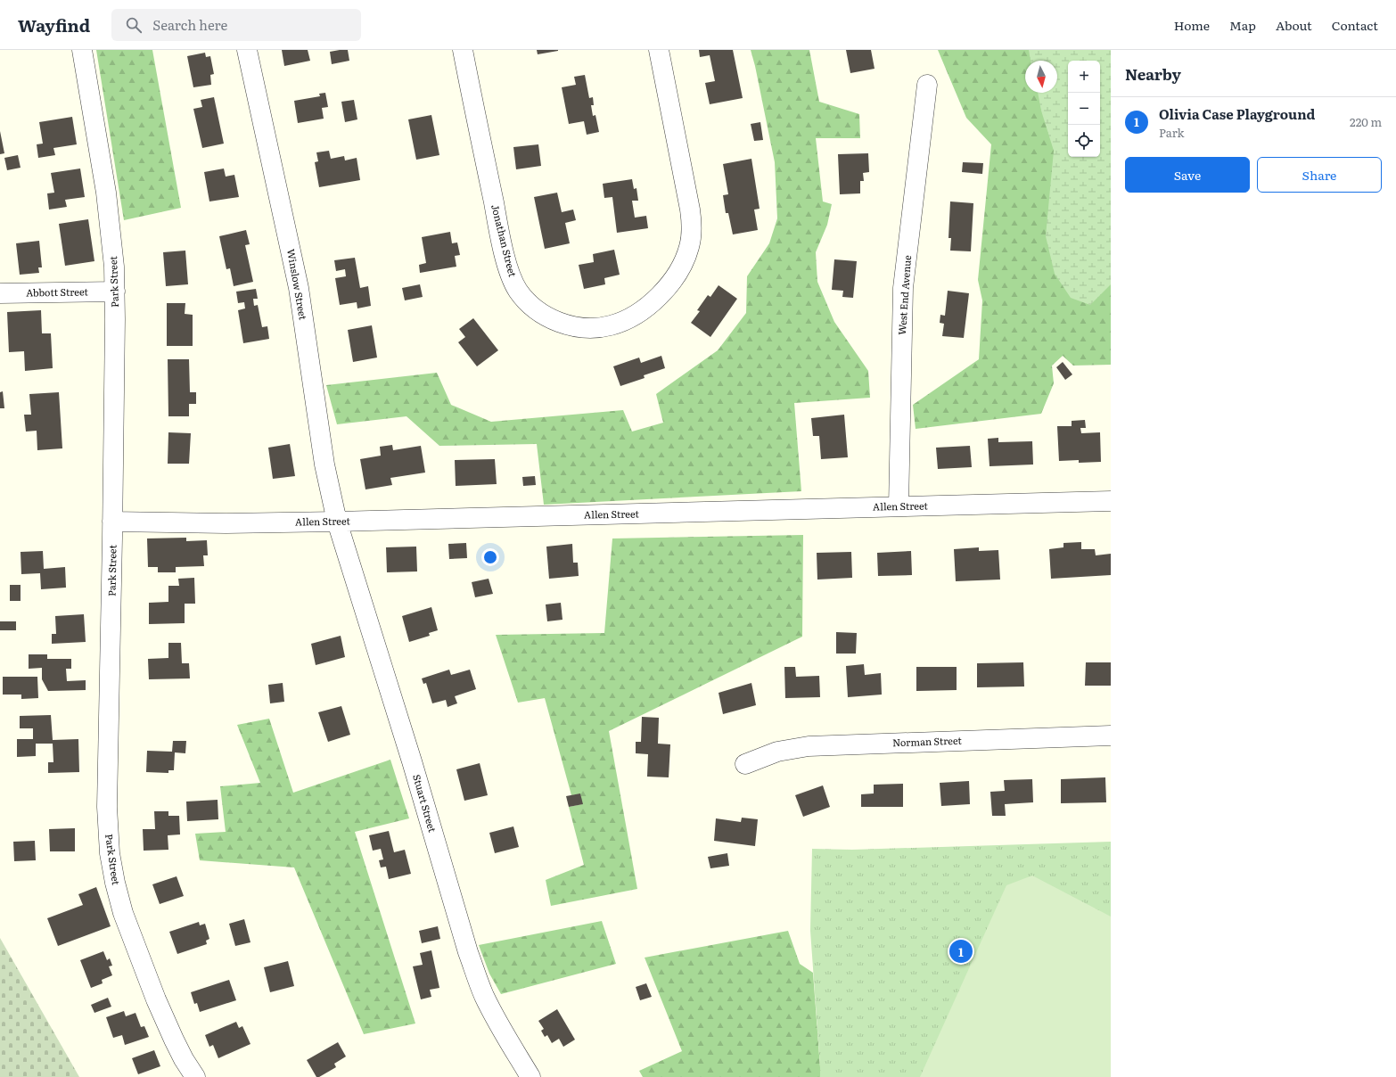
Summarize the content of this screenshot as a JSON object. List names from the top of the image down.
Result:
{
  "streets": {
    "street": [
      "Jonathan Street",
      "Park Street",
      "Winslow Street",
      "Abbott Street",
      "West End Avenue",
      "Allen Street",
      "Norman Street",
      "Stuart Street"
    ]
  },
  "crossings": [
    ["Park Street", "Abbott Street"],
    ["Park Street", "Allen Street"],
    ["Winslow Street", "Allen Street"],
    ["Winslow Street", "Stuart Street"],
    ["West End Avenue", "Allen Street"],
    ["Allen Street", "Stuart Street"]
  ],
  "north": "bottom",
  "page": {
    "header": "Wayfind",
    "search": "Search here",
    "nav": [
      "Home",
      "Map",
      "About",
      "Contact"
    ],
    "heading": "Nearby",
    "map_buttons": ["+", "−"],
    "list": [
      {
        "mark": "1",
        "name": "Olivia Case Playground",
        "note": "Park",
        "value": "220 m"
      }
    ],
    "buttons": ["Save", "Share"],
    "pins": "1"
  }
}
